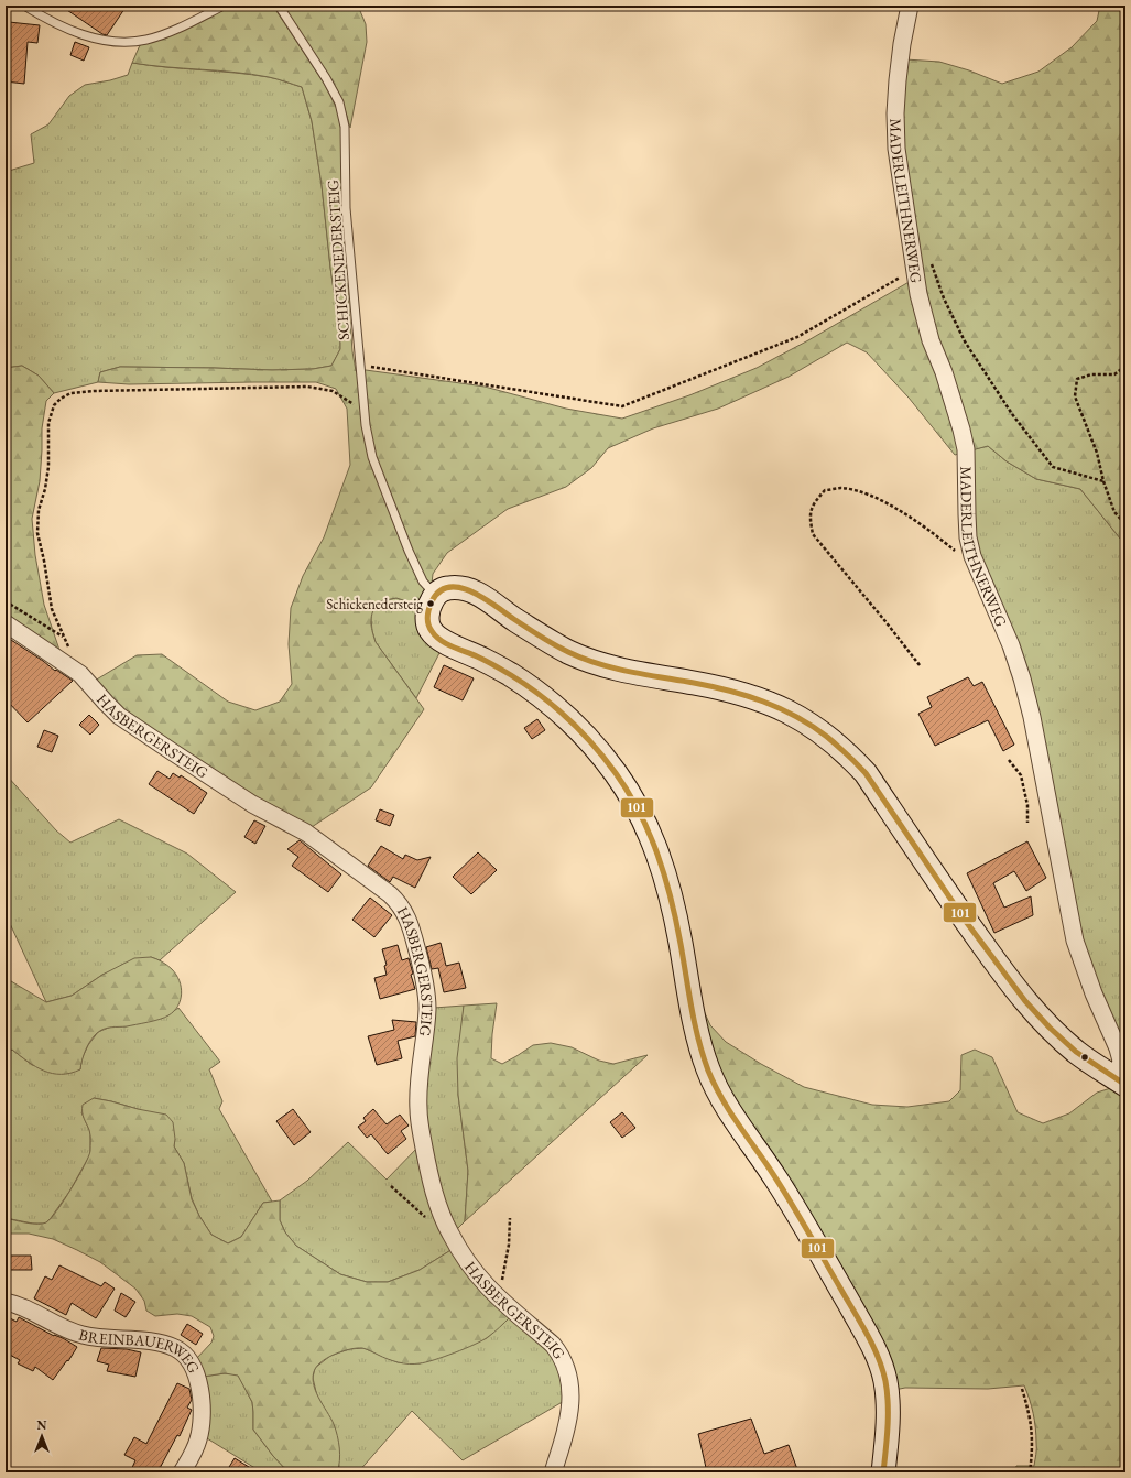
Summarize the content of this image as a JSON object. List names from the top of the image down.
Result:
{
  "streets": {
    "street": ["MADERLEITHNERWEG", "HASBERGERSTEIG", "BREINBAUERWEG"],
    "lane": ["SCHICKENEDERSTEIG"]
  },
  "places": ["Schickenedersteig"],
  "lines": ["transit line 101"],
  "north": "top"
}
